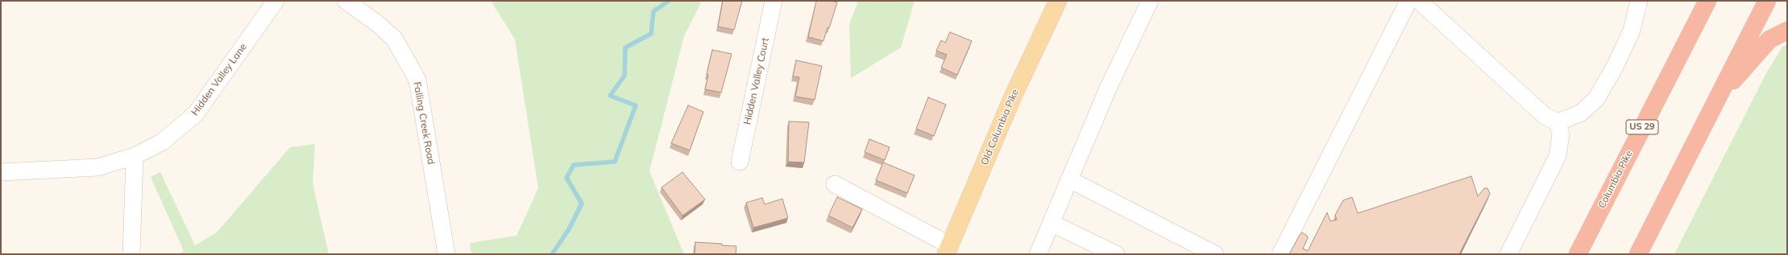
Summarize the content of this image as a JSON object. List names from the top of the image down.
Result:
{
  "streets": {
    "highway": ["US 29", "Columbia Pike"],
    "main road": ["Old Columbia Pike"],
    "street": ["Hidden Valley Lane", "Hidden Valley Court", "Falling Creek Road"]
  }
}
